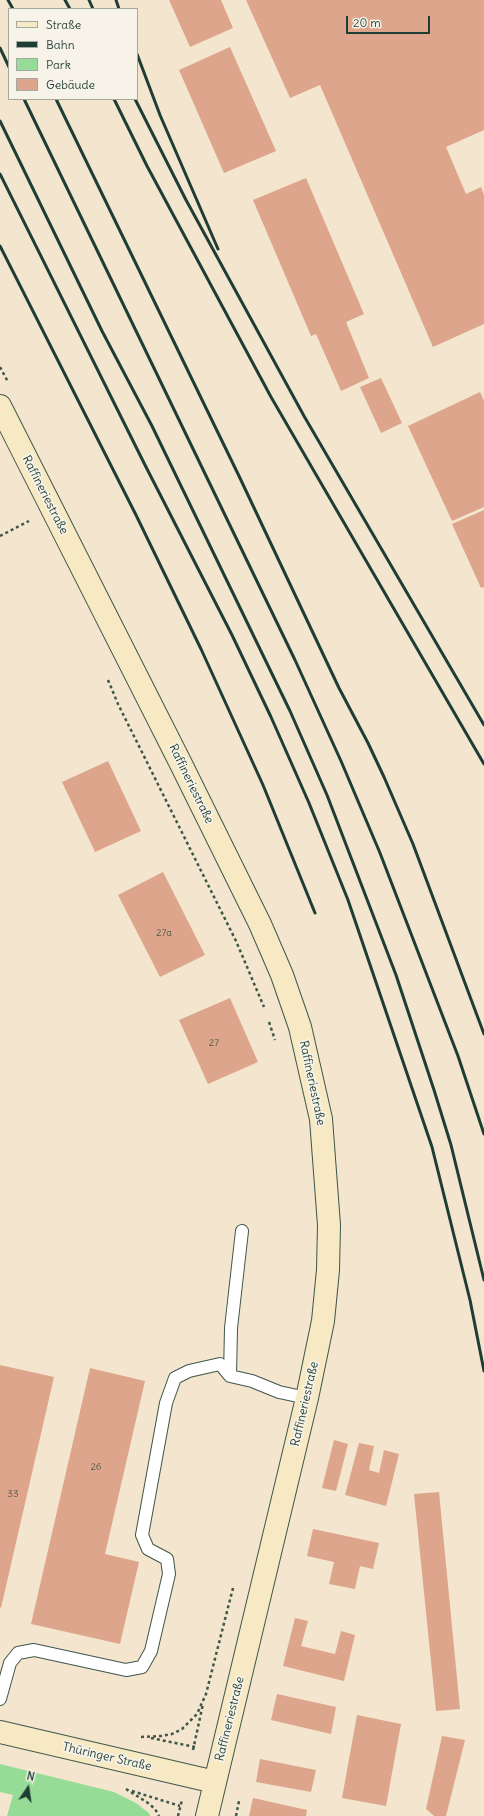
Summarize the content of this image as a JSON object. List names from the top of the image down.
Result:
{
  "streets": {
    "main road": ["Raffineriestraße", "Thüringer Straße"]
  },
  "crossings": [
    ["Raffineriestraße", "Thüringer Straße"]
  ],
  "house_numbers": [
    "27a",
    "27",
    "26",
    "33"
  ],
  "legend": [
    "Straße",
    "Bahn",
    "Park",
    "Gebäude"
  ],
  "scale_bar": "20 m",
  "north": "top"
}
